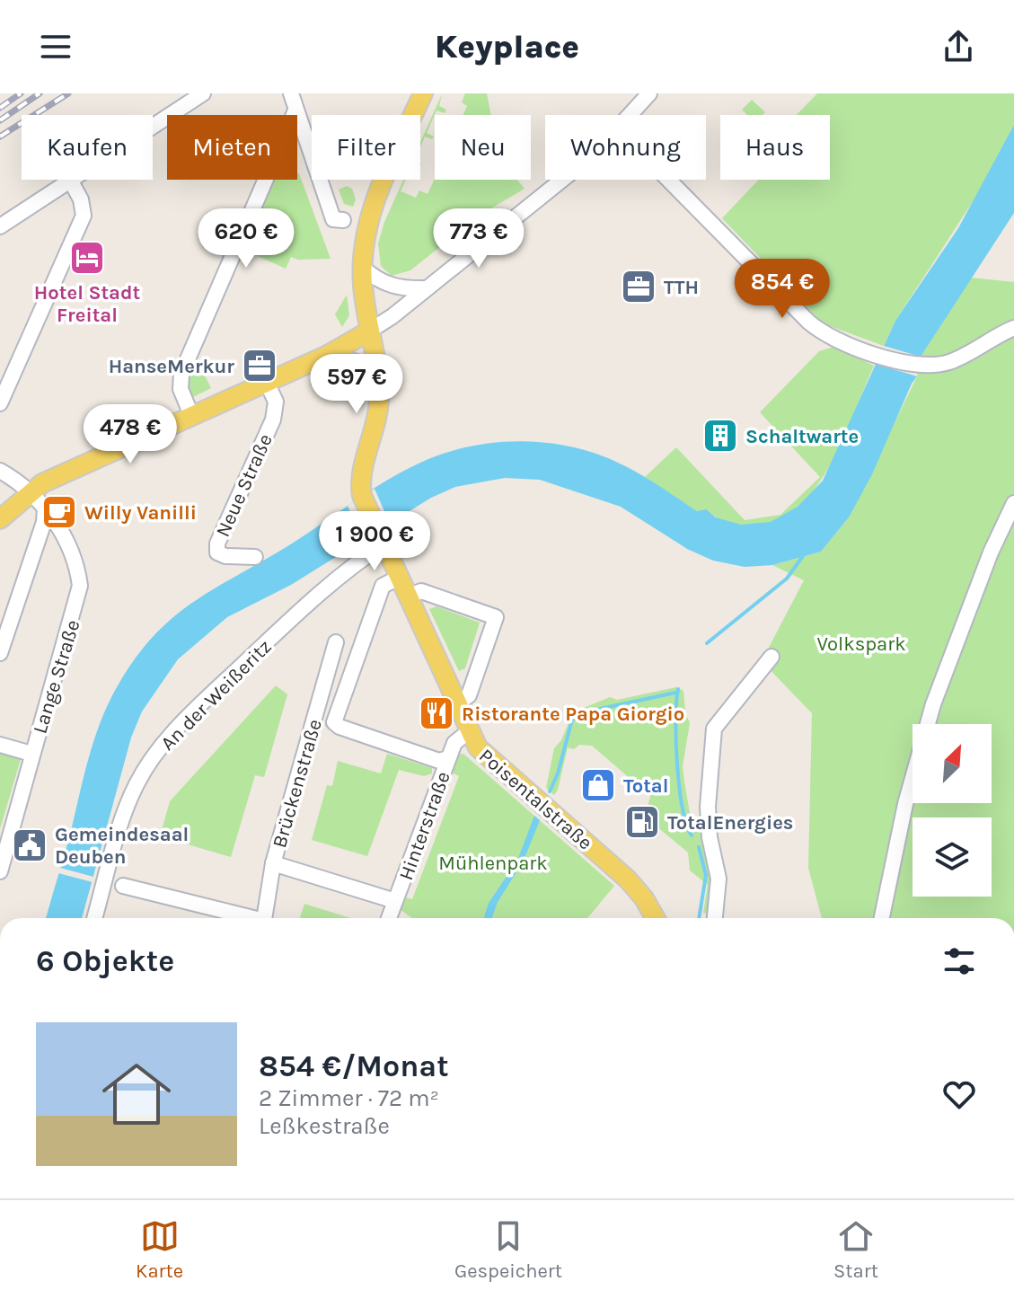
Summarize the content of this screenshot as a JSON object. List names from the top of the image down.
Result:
{
  "streets": {
    "main road": ["Poisentalstraße"],
    "street": [
      "Neue Straße",
      "Lange Straße",
      "An der Weißeritz",
      "Brückenstraße",
      "Hinterstraße"
    ]
  },
  "crossings": [
    ["An der Weißeritz", "Poisentalstraße"],
    ["Brückenstraße", "Poisentalstraße"],
    ["Brückenstraße", "Hinterstraße"],
    ["Poisentalstraße", "Hinterstraße"]
  ],
  "parks": ["Volkspark", "Mühlenpark"],
  "places": {
    "hotel": ["Hotel Stadt Freital"],
    "office": ["TTH", "HanseMerkur"],
    "building": ["Schaltwarte"],
    "cafe": ["Willy Vanilli"],
    "restaurant": ["Ristorante Papa Giorgio"],
    "shop": ["Total"],
    "fuel station": ["TotalEnergies"],
    "public building": ["Gemeindesaal Deuben"]
  },
  "north": "top right",
  "page": {
    "header": "Keyplace",
    "chip": [
      "Kaufen",
      "Mieten",
      "Filter",
      "Neu",
      "Wohnung",
      "Haus"
    ],
    "price": [
      "620 €",
      "773 €",
      "854 €",
      "597 €",
      "478 €",
      "1 900 €"
    ],
    "heading": "6 Objekte",
    "list": [
      {
        "name": "854 €/Monat",
        "note": "2 Zimmer · 72 m² · Leßkestraße"
      }
    ],
    "tabs": ["Karte", "Gespeichert", "Start"]
  }
}
